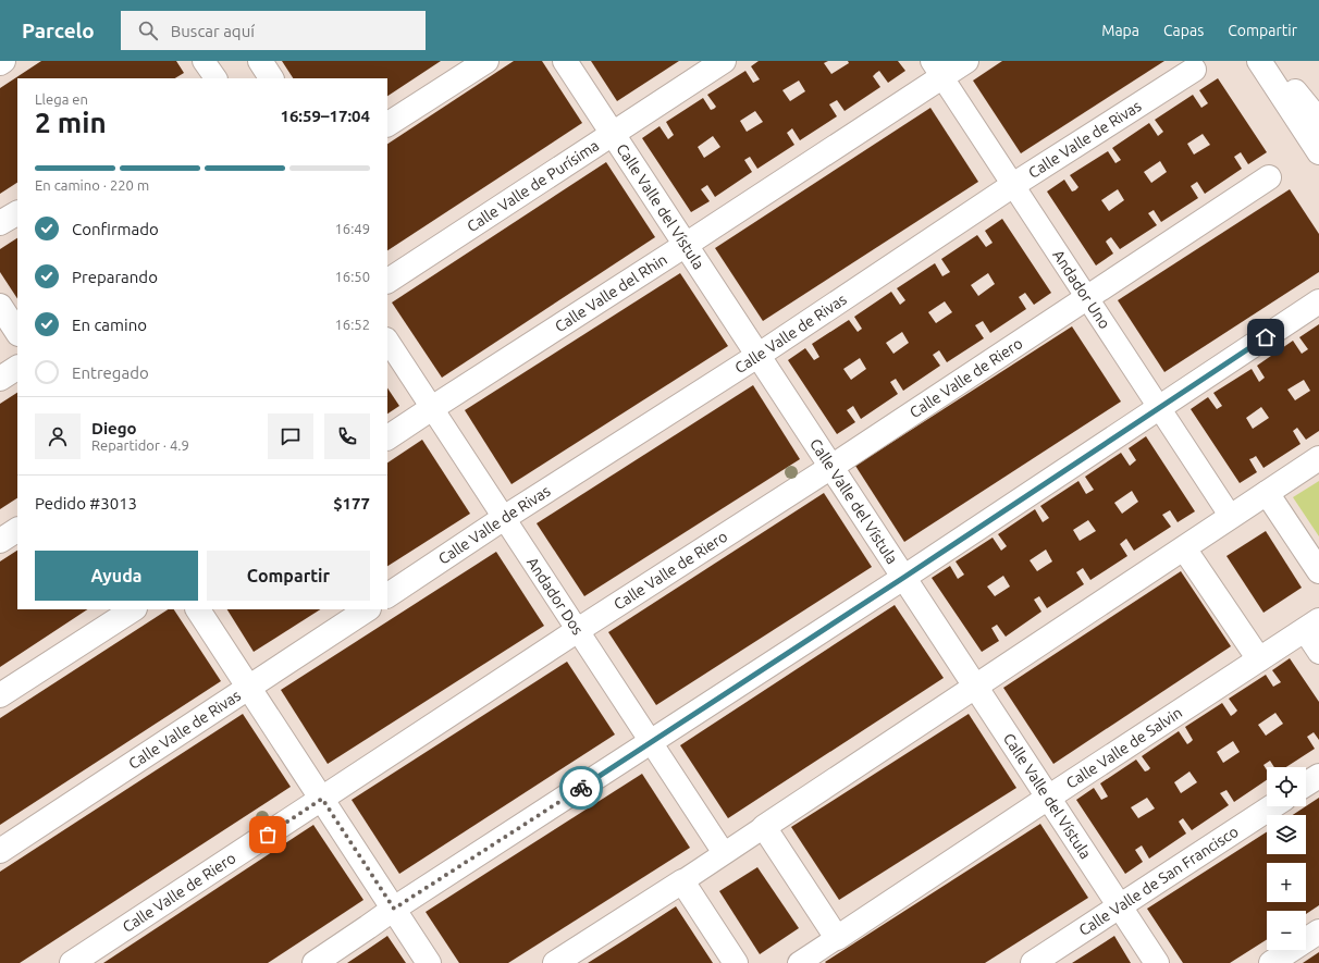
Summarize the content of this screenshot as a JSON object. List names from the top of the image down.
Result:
{
  "streets": {
    "main road": [
      "Calle Valle de Rivas",
      "Calle Valle de Purísima",
      "Calle Valle del Vístula",
      "Calle Valle del Rhin",
      "Calle Valle de Riero",
      "Calle Valle de Salvin",
      "Calle Valle de San Francisco"
    ],
    "street": ["Andador Uno", "Andador Dos"]
  },
  "crossings": [
    ["Calle Valle de Rivas", "Calle Valle del Vístula"],
    ["Calle Valle de Rivas", "Andador Uno"],
    ["Calle Valle de Rivas", "Andador Dos"],
    ["Calle Valle de Purísima", "Calle Valle del Vístula"],
    ["Calle Valle del Vístula", "Calle Valle del Rhin"],
    ["Calle Valle del Vístula", "Calle Valle de Riero"],
    ["Calle Valle del Vístula", "Calle Valle de Salvin"],
    ["Calle Valle del Vístula", "Calle Valle de San Francisco"],
    ["Andador Uno", "Calle Valle del Rhin"],
    ["Andador Uno", "Calle Valle de Riero"],
    ["Calle Valle del Rhin", "Andador Dos"],
    ["Calle Valle de Riero", "Andador Dos"]
  ],
  "page": {
    "header": "Parcelo",
    "search": "Buscar aquí",
    "nav": ["Mapa", "Capas", "Compartir"],
    "heading": ["2 min", "Llega en", "16:59–17:04"],
    "panel": [
      "Diego",
      "Repartidor · 4.9",
      "Pedido #3013",
      "$177"
    ],
    "bar": "En camino · 220 m",
    "list": [
      ["Confirmado", "16:49"],
      ["Preparando", "16:50"],
      ["En camino", "16:52"],
      "Entregado"
    ],
    "buttons": ["Ayuda", "Compartir"],
    "map_buttons": ["+", "−"]
  }
}
